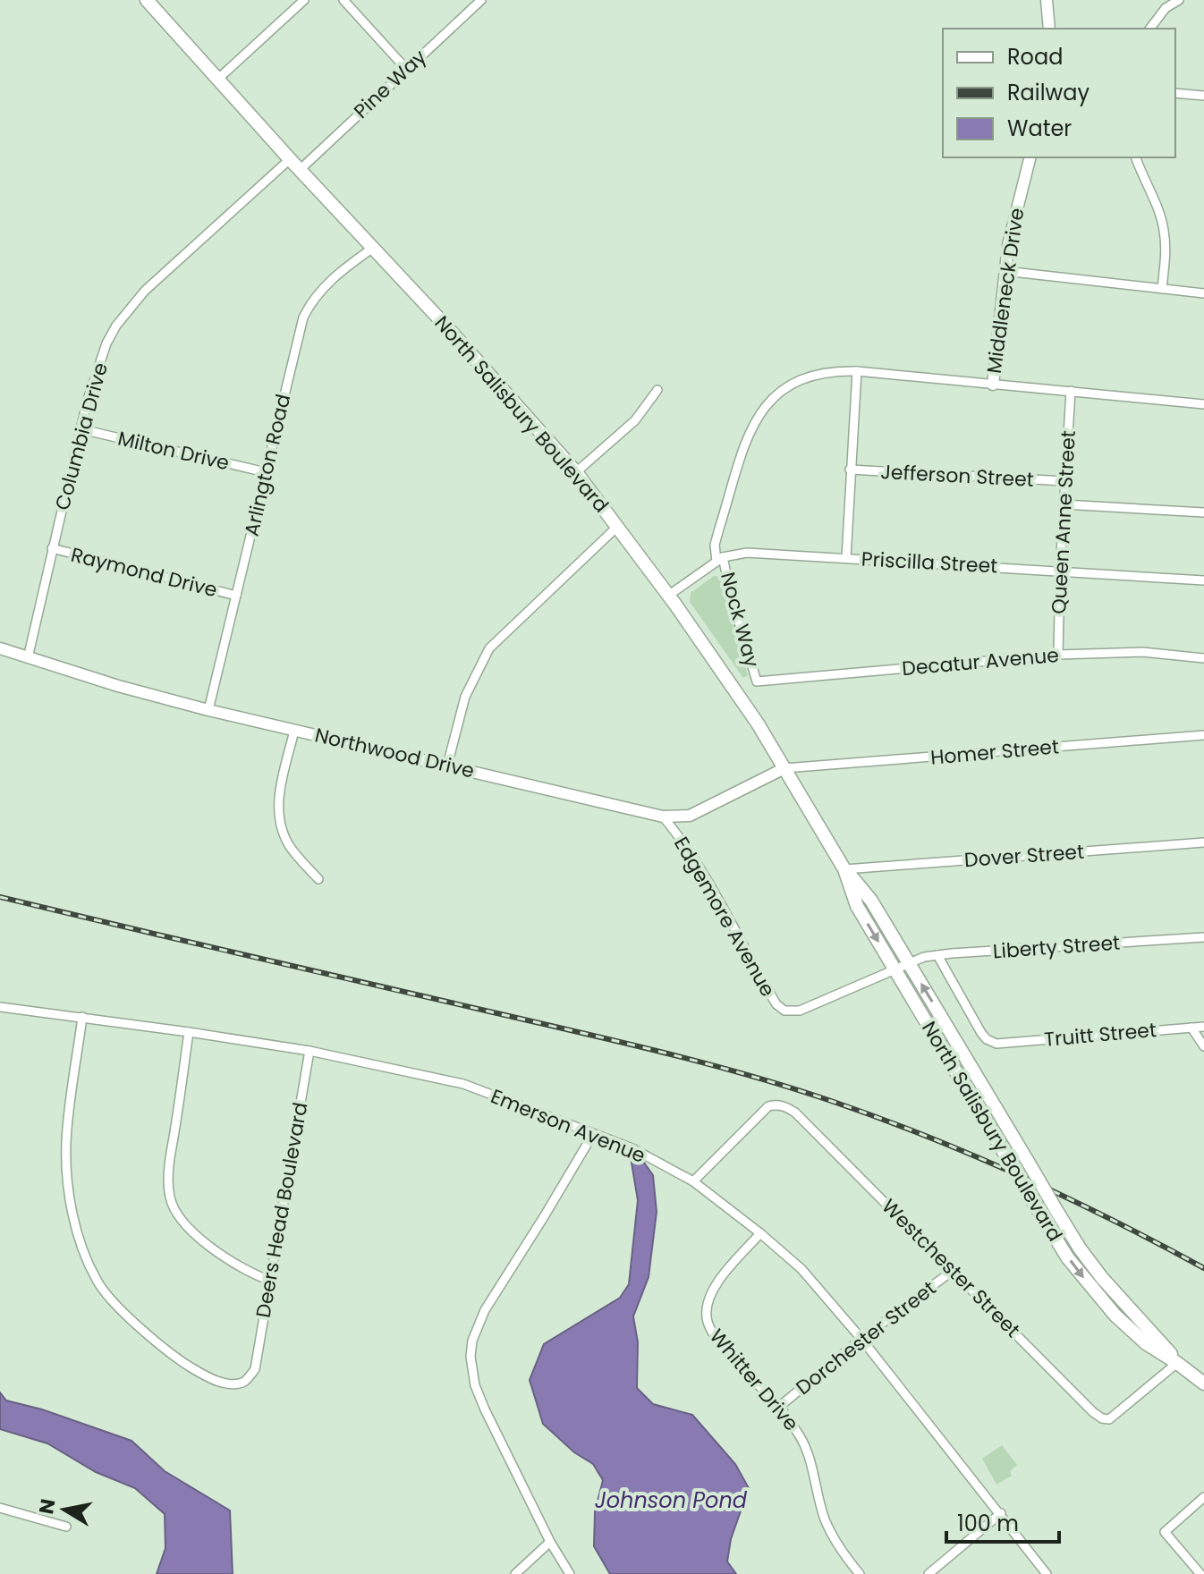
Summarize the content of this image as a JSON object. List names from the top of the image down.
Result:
{
  "streets": {
    "main road": ["North Salisbury Boulevard"],
    "street": [
      "Pine Way",
      "Middleneck Drive",
      "Columbia Drive",
      "Milton Drive",
      "Arlington Road",
      "Jefferson Street",
      "Queen Anne Street",
      "Priscilla Street",
      "Raymond Drive",
      "Nock Way",
      "Decatur Avenue",
      "Homer Street",
      "Northwood Drive",
      "Dover Street",
      "Edgemore Avenue",
      "Liberty Street",
      "Truitt Street",
      "Emerson Avenue",
      "Deers Head Boulevard",
      "Westchester Street",
      "Dorchester Street",
      "Whitter Drive"
    ]
  },
  "crossings": [
    ["Pine Way", "North Salisbury Boulevard"],
    ["Middleneck Drive", "Nock Way"],
    ["North Salisbury Boulevard", "Columbia Drive"],
    ["North Salisbury Boulevard", "Arlington Road"],
    ["North Salisbury Boulevard", "Priscilla Street"],
    ["North Salisbury Boulevard", "Homer Street"],
    ["North Salisbury Boulevard", "Northwood Drive"],
    ["North Salisbury Boulevard", "Dover Street"],
    ["North Salisbury Boulevard", "Edgemore Avenue"],
    ["North Salisbury Boulevard", "Liberty Street"],
    ["North Salisbury Boulevard", "Westchester Street"],
    ["Columbia Drive", "Milton Drive"],
    ["Columbia Drive", "Raymond Drive"],
    ["Columbia Drive", "Northwood Drive"],
    ["Milton Drive", "Arlington Road"],
    ["Arlington Road", "Raymond Drive"],
    ["Arlington Road", "Northwood Drive"],
    ["Jefferson Street", "Queen Anne Street"],
    ["Queen Anne Street", "Priscilla Street"],
    ["Queen Anne Street", "Nock Way"],
    ["Queen Anne Street", "Decatur Avenue"],
    ["Priscilla Street", "Nock Way"],
    ["Nock Way", "Decatur Avenue"],
    ["Homer Street", "Northwood Drive"],
    ["Northwood Drive", "Edgemore Avenue"],
    ["Edgemore Avenue", "Liberty Street"],
    ["Liberty Street", "Truitt Street"],
    ["Emerson Avenue", "Deers Head Boulevard"],
    ["Emerson Avenue", "Westchester Street"],
    ["Emerson Avenue", "Dorchester Street"],
    ["Emerson Avenue", "Whitter Drive"],
    ["Westchester Street", "Dorchester Street"],
    ["Dorchester Street", "Whitter Drive"]
  ],
  "water": ["Johnson Pond"],
  "legend": ["Road", "Railway", "Water"],
  "scale_bar": "100 m",
  "north": "left"
}
